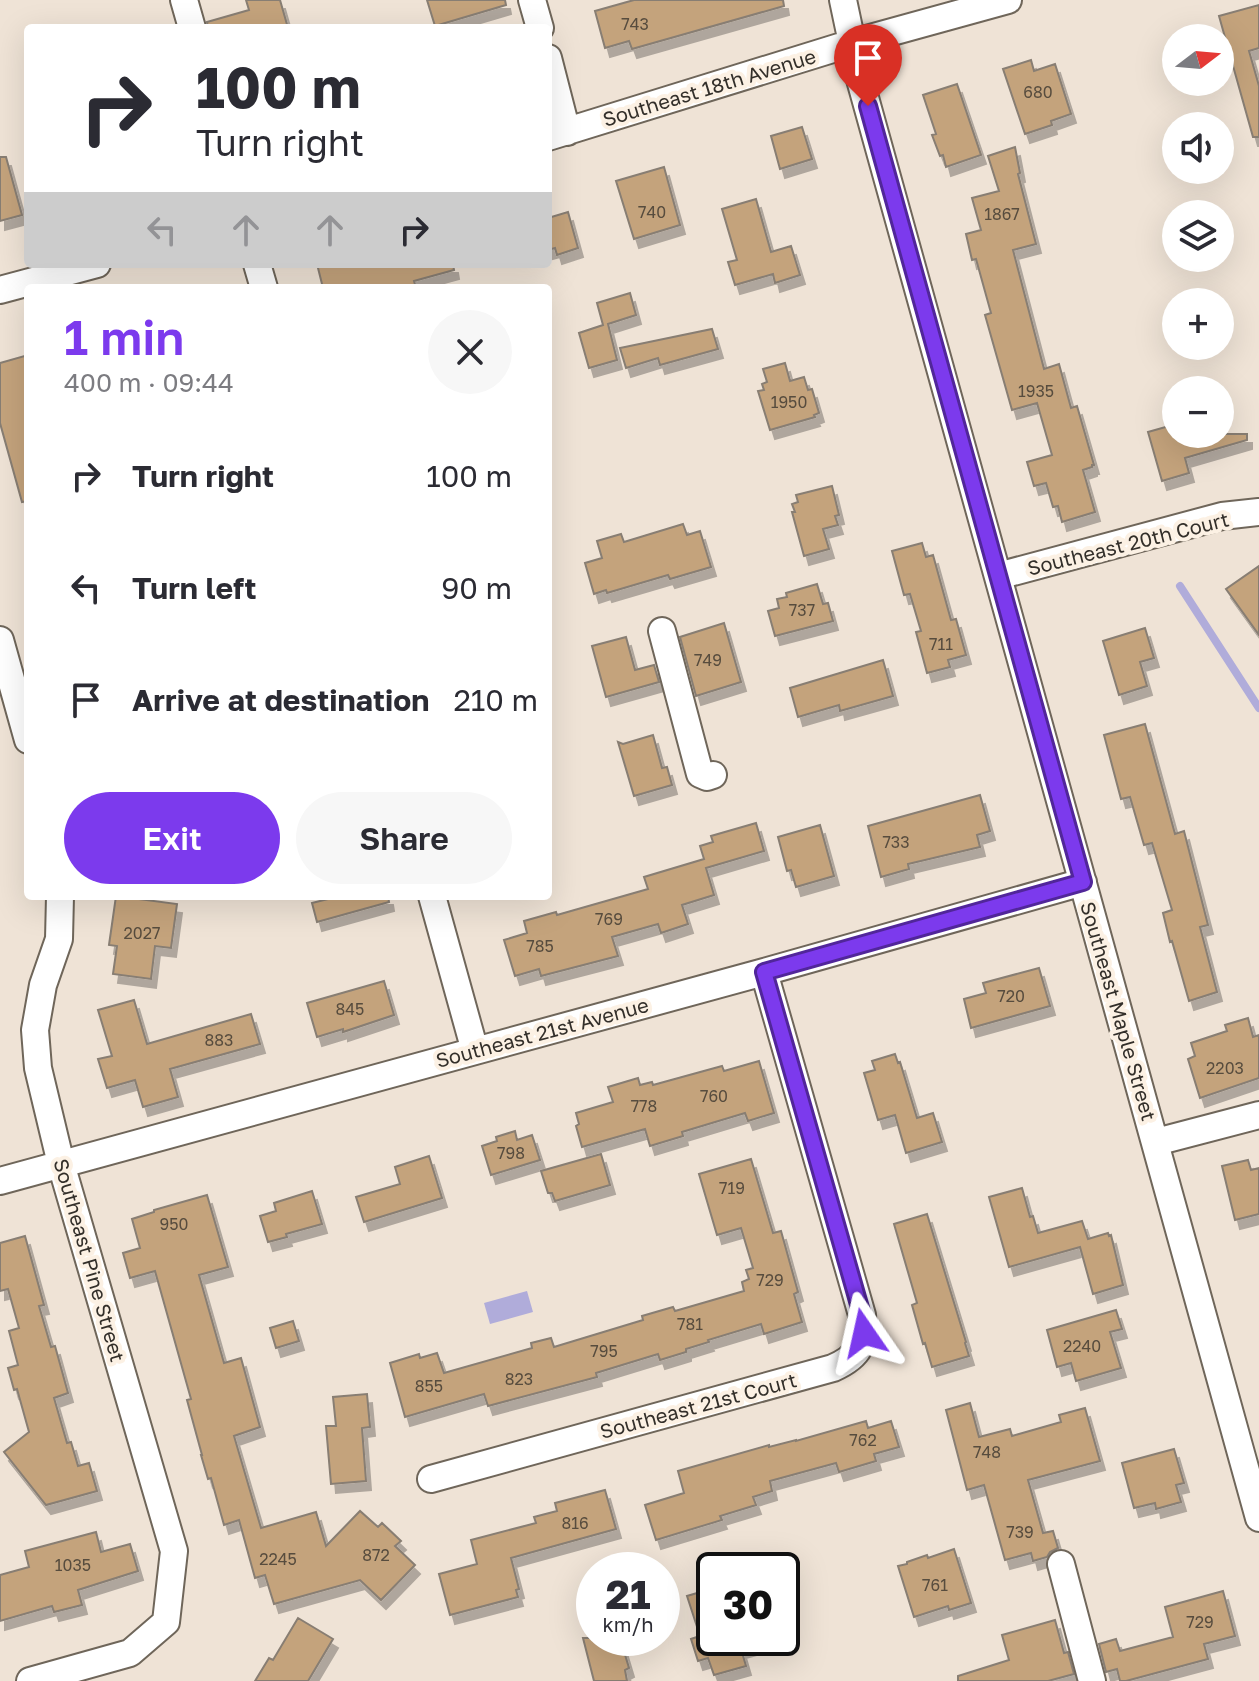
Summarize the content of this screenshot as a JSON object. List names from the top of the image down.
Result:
{
  "streets": {
    "street": [
      "Southeast 18th Avenue",
      "Southeast 20th Court",
      "Southeast Maple Street",
      "Southeast 21st Avenue",
      "Southeast Pine Street",
      "Southeast 21st Court"
    ]
  },
  "crossings": [
    ["Southeast 18th Avenue", "Southeast Maple Street"],
    ["Southeast 20th Court", "Southeast Maple Street"],
    ["Southeast Maple Street", "Southeast 21st Avenue"],
    ["Southeast 21st Avenue", "Southeast Pine Street"],
    ["Southeast 21st Avenue", "Southeast 21st Court"]
  ],
  "house_numbers": [
    "743",
    "680",
    "740",
    "1867",
    "1935",
    "1950",
    "737",
    "711",
    "749",
    "733",
    "769",
    "2027",
    "785",
    "720",
    "845",
    "883",
    "2203",
    "760",
    "778",
    "798",
    "719",
    "950",
    "729",
    "781",
    "2240",
    "795",
    "823",
    "855",
    "762",
    "748",
    "816",
    "739",
    "872",
    "2245",
    "1035",
    "761",
    "729"
  ],
  "north": "right",
  "page": {
    "map_buttons": ["+", "−"],
    "turn": ["100 m", "Turn right"],
    "heading": ["1 min", "400 m · 09:44"],
    "list": [
      {
        "name": "Turn right",
        "value": "100 m"
      },
      {
        "name": "Turn left",
        "value": "90 m"
      },
      {
        "name": "Arrive at destination",
        "value": "210 m"
      }
    ],
    "buttons": ["Exit", "Share"],
    "speed": "21 km/h",
    "limit": "30"
  }
}
